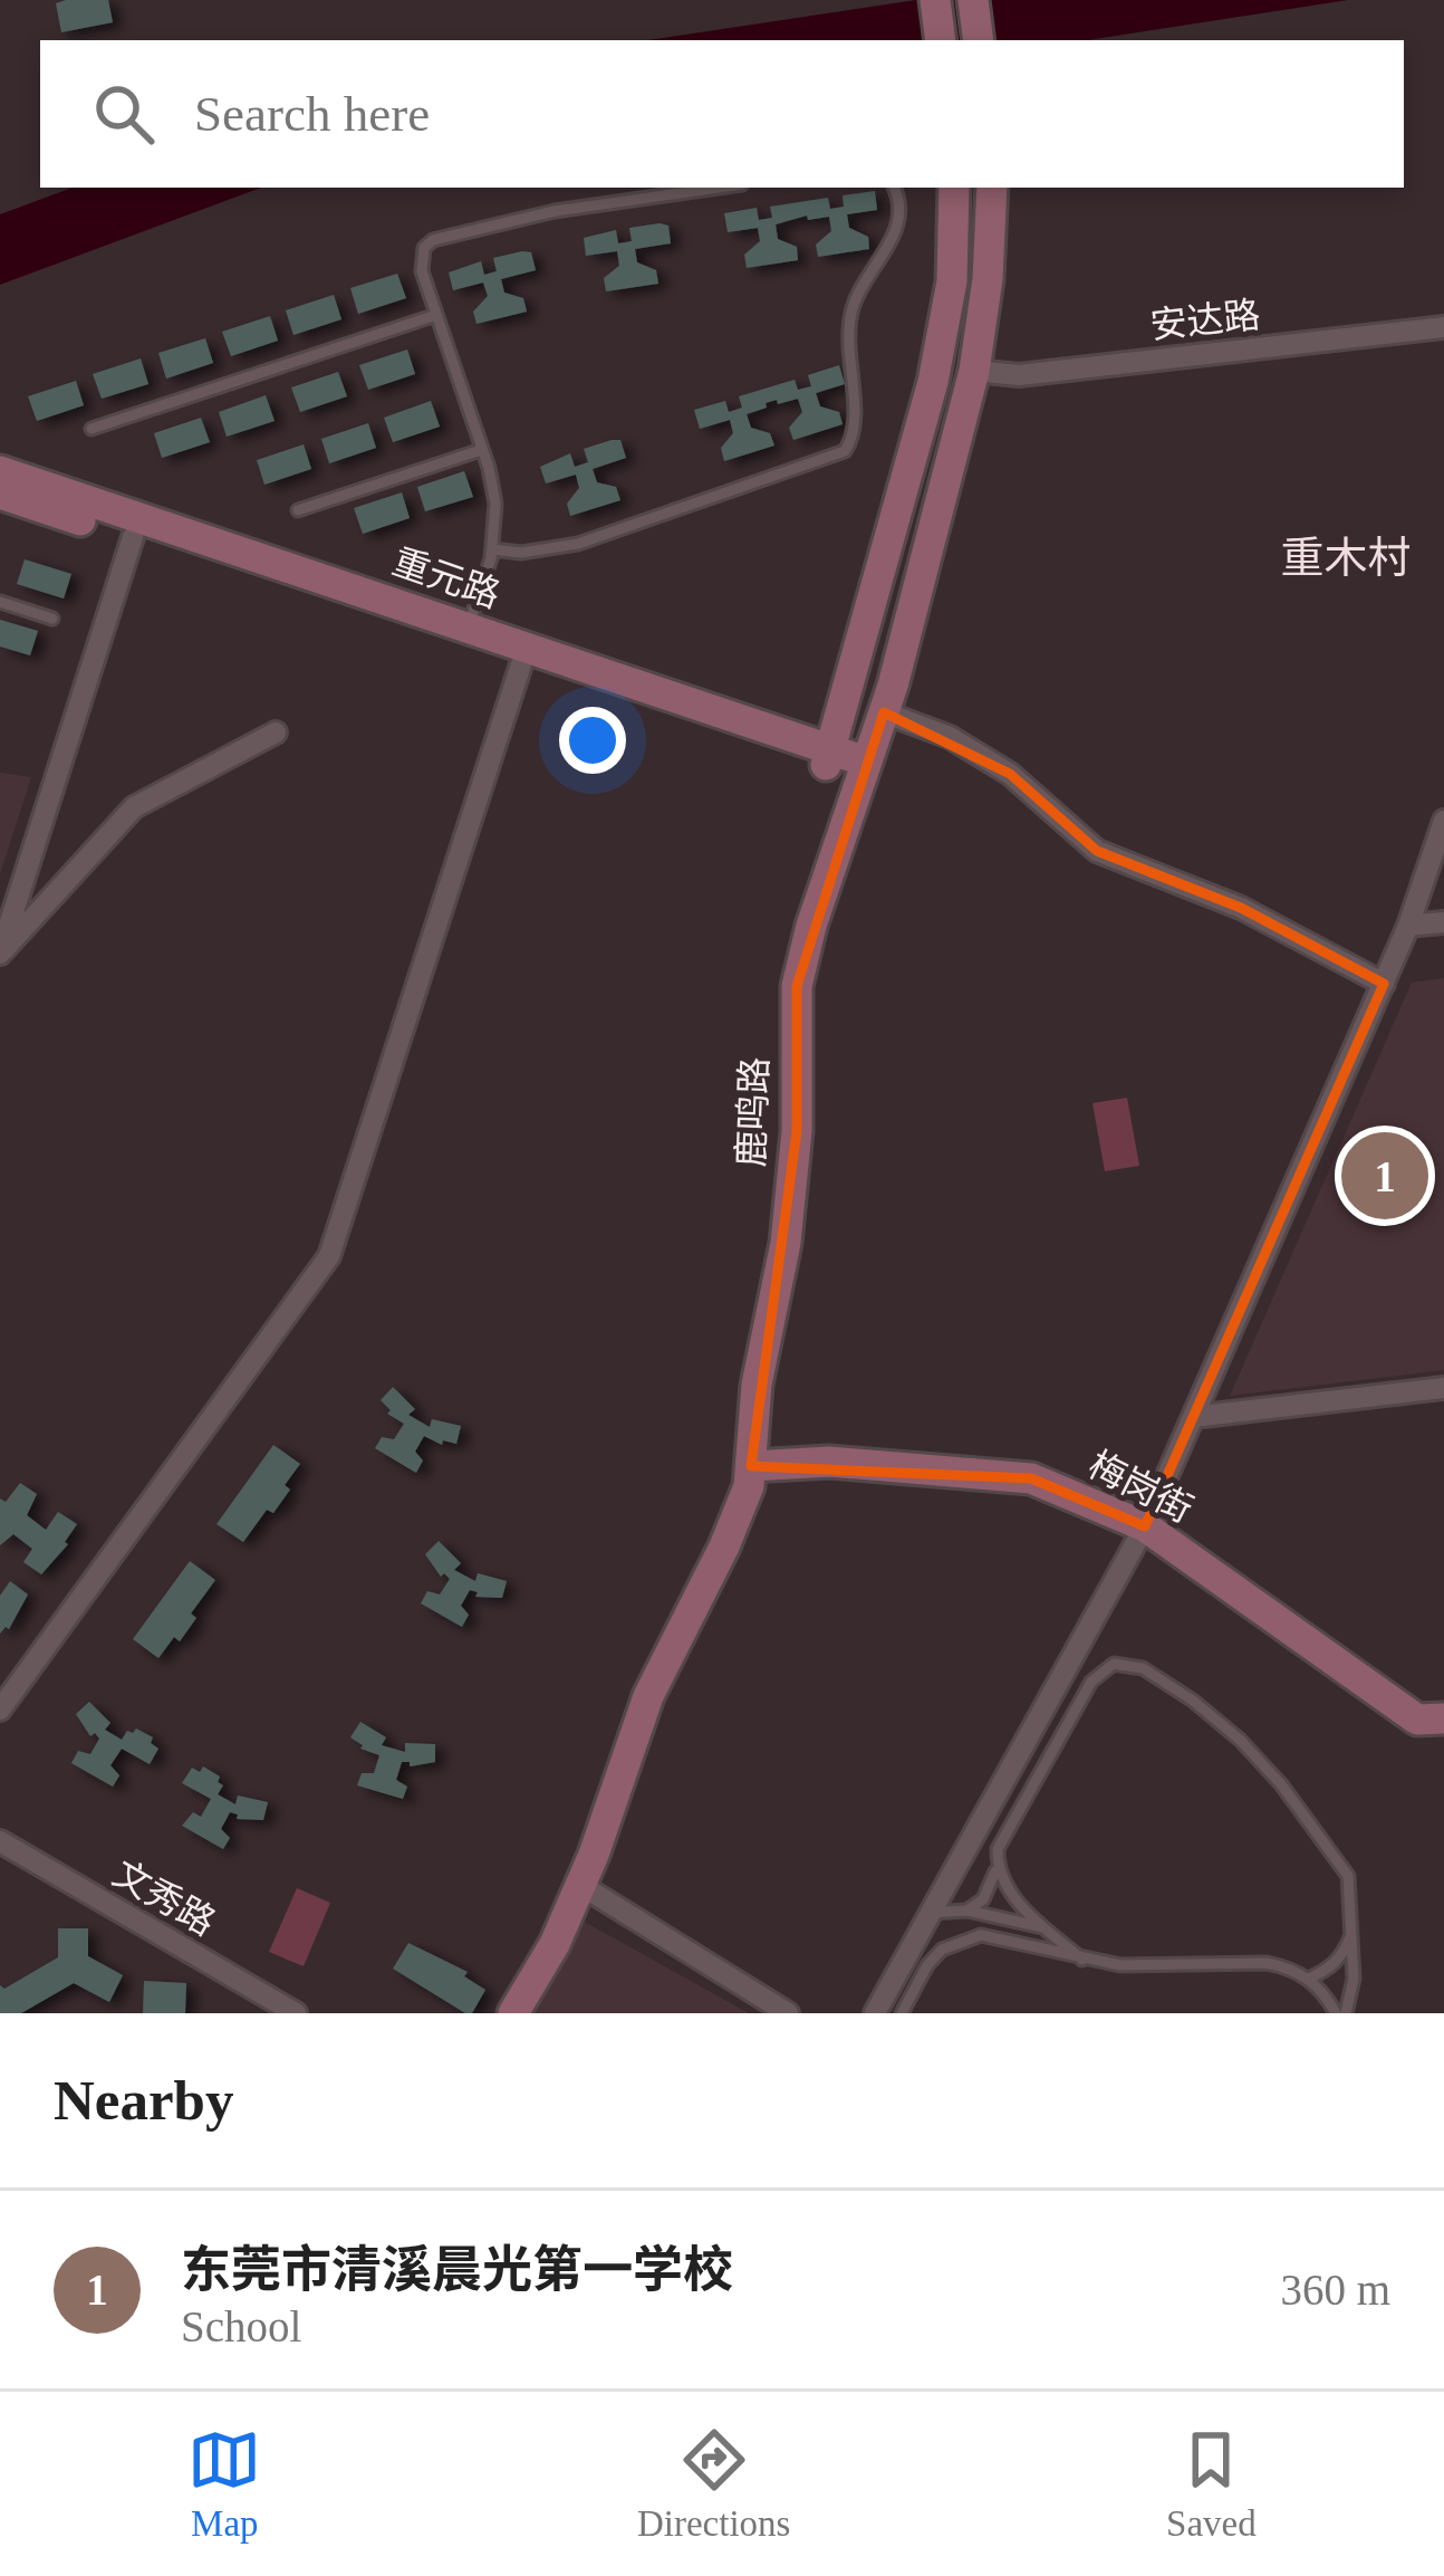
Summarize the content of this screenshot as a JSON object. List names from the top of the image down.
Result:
{
  "streets": {
    "street": [
      "安达路",
      "重元路",
      "鹿鸣路",
      "梅岗街",
      "文秀路"
    ]
  },
  "crossings": [
    ["安达路", "鹿鸣路"],
    ["重元路", "鹿鸣路"],
    ["鹿鸣路", "梅岗街"]
  ],
  "districts": ["重木村"],
  "page": {
    "search": "Search here",
    "pins": "1",
    "heading": "Nearby",
    "list": [
      {
        "mark": "1",
        "name": "东莞市清溪晨光第一学校",
        "note": "School",
        "value": "360 m"
      }
    ],
    "nav": ["Map", "Directions", "Saved"]
  }
}
